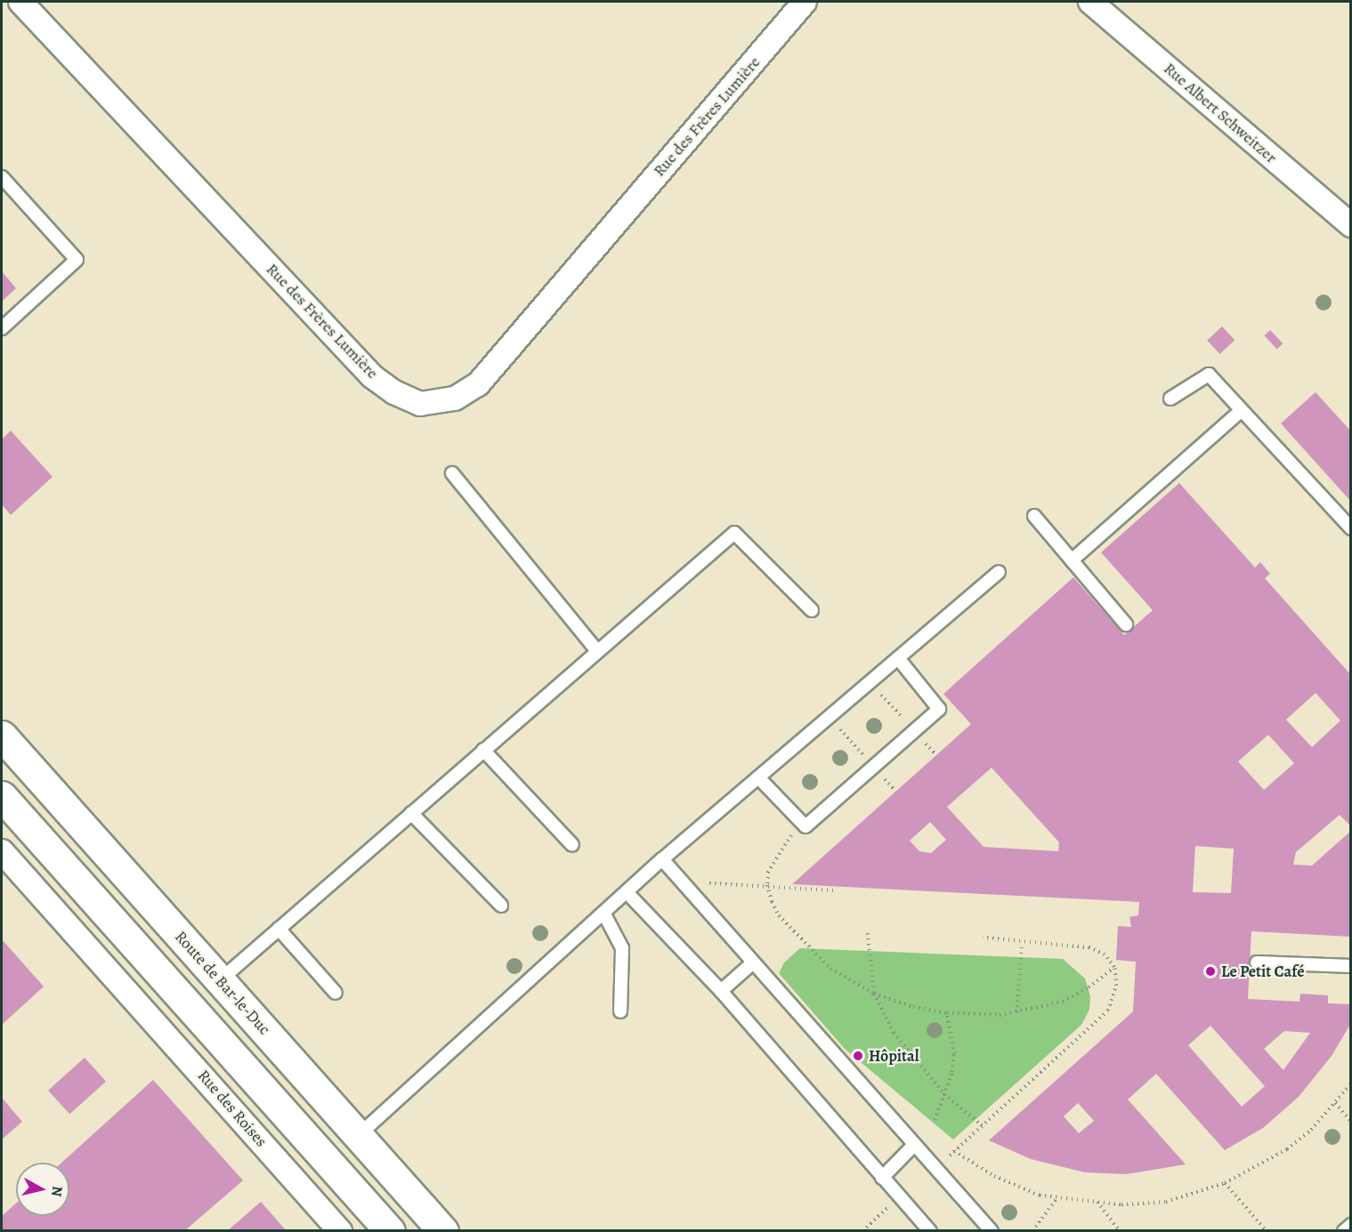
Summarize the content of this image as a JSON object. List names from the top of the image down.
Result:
{
  "streets": {
    "main road": ["Route de Bar-le-Duc"],
    "street": ["Rue Albert Schweitzer", "Rue des Frères Lumière", "Rue des Roises"]
  },
  "places": ["Le Petit Café", "Hôpital"],
  "north": "right"
}
